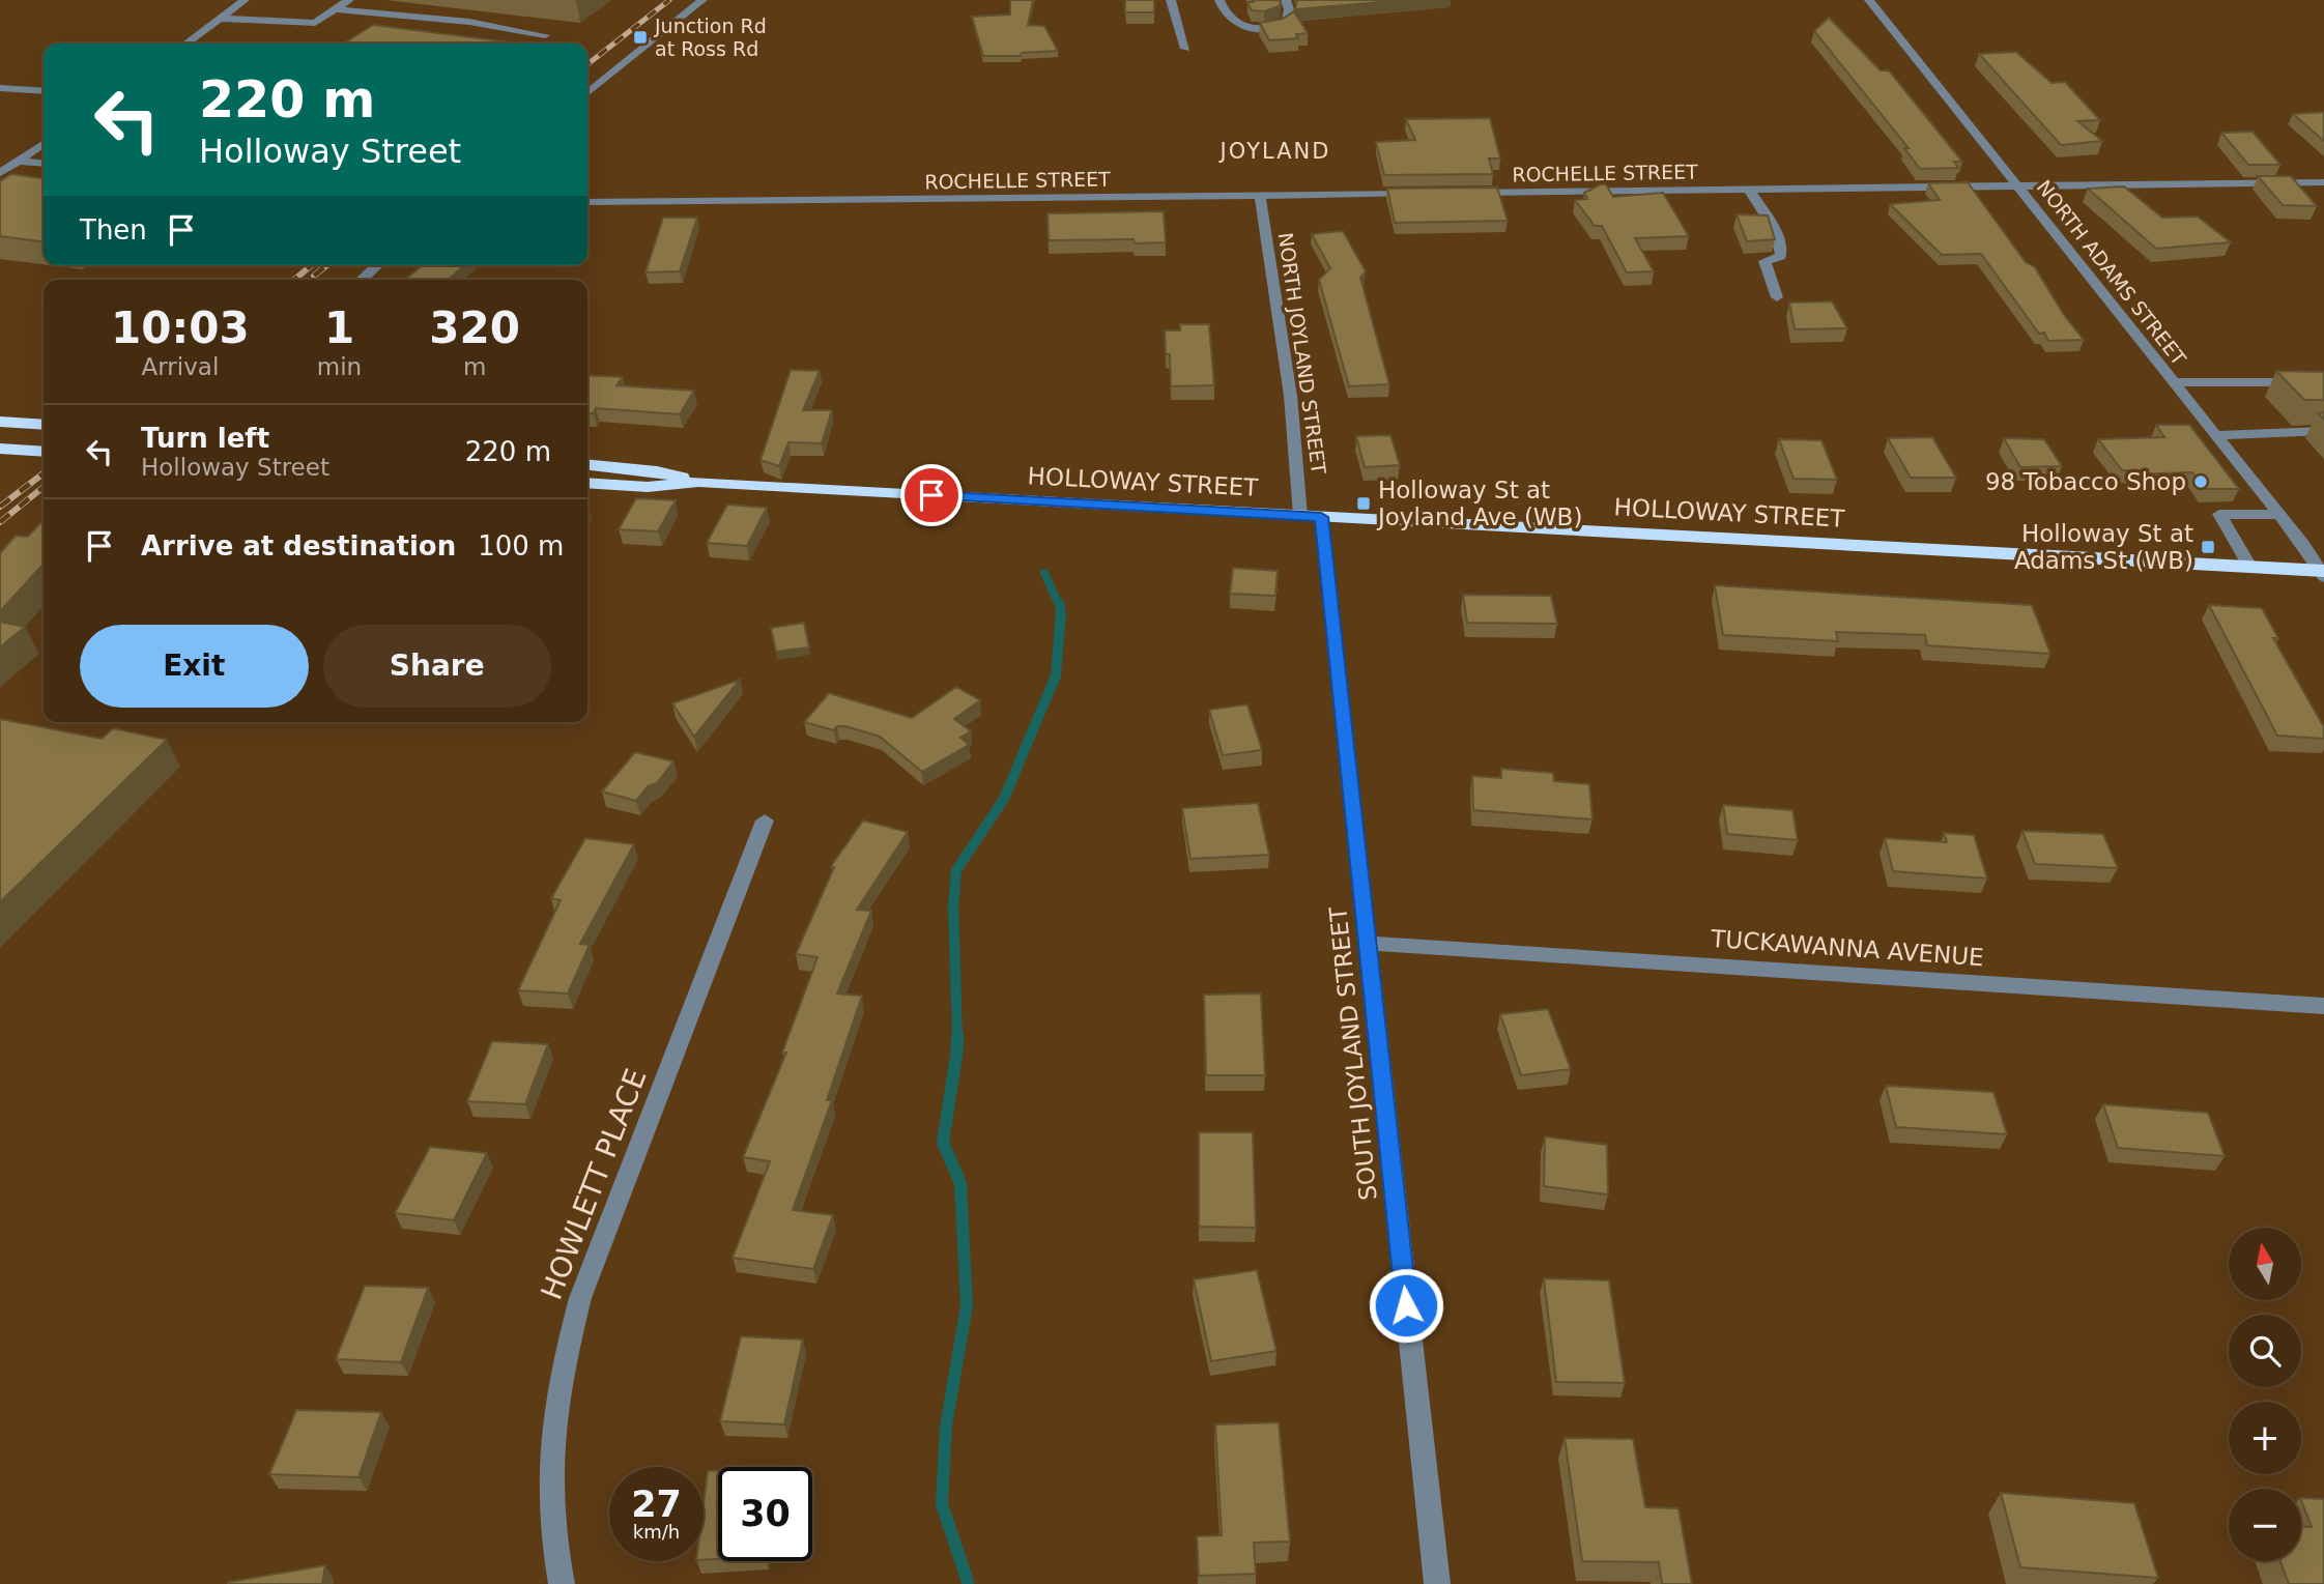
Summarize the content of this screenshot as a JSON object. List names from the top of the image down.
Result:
{
  "streets": {
    "highway": ["HOLLOWAY STREET"],
    "street": [
      "ROCHELLE STREET",
      "NORTH ADAMS STREET",
      "NORTH JOYLAND STREET",
      "TUCKAWANNA AVENUE",
      "SOUTH JOYLAND STREET",
      "HOWLETT PLACE"
    ]
  },
  "crossings": [
    ["ROCHELLE STREET", "NORTH ADAMS STREET"],
    ["ROCHELLE STREET", "NORTH JOYLAND STREET"],
    ["NORTH ADAMS STREET", "HOLLOWAY STREET"],
    ["NORTH JOYLAND STREET", "HOLLOWAY STREET"],
    ["NORTH JOYLAND STREET", "SOUTH JOYLAND STREET"],
    ["HOLLOWAY STREET", "SOUTH JOYLAND STREET"],
    ["TUCKAWANNA AVENUE", "SOUTH JOYLAND STREET"]
  ],
  "districts": ["JOYLAND"],
  "places": {
    "transit": ["Junction Rd at Ross Rd", "Holloway St at Joyland Ave (WB)", "Holloway St at Adams St (WB)"],
    "other": ["98 Tobacco Shop"]
  },
  "north": "top",
  "page": {
    "turn": ["220 m", "Holloway Street"],
    "then": "Then",
    "eta": [
      "10:03",
      "Arrival",
      "1",
      "min",
      "320",
      "m"
    ],
    "list": [
      {
        "name": "Turn left",
        "note": "Holloway Street",
        "value": "220 m"
      },
      {
        "name": "Arrive at destination",
        "value": "100 m"
      }
    ],
    "buttons": ["Exit", "Share"],
    "map_buttons": ["+", "−"],
    "speed": "27 km/h",
    "limit": "30"
  }
}
